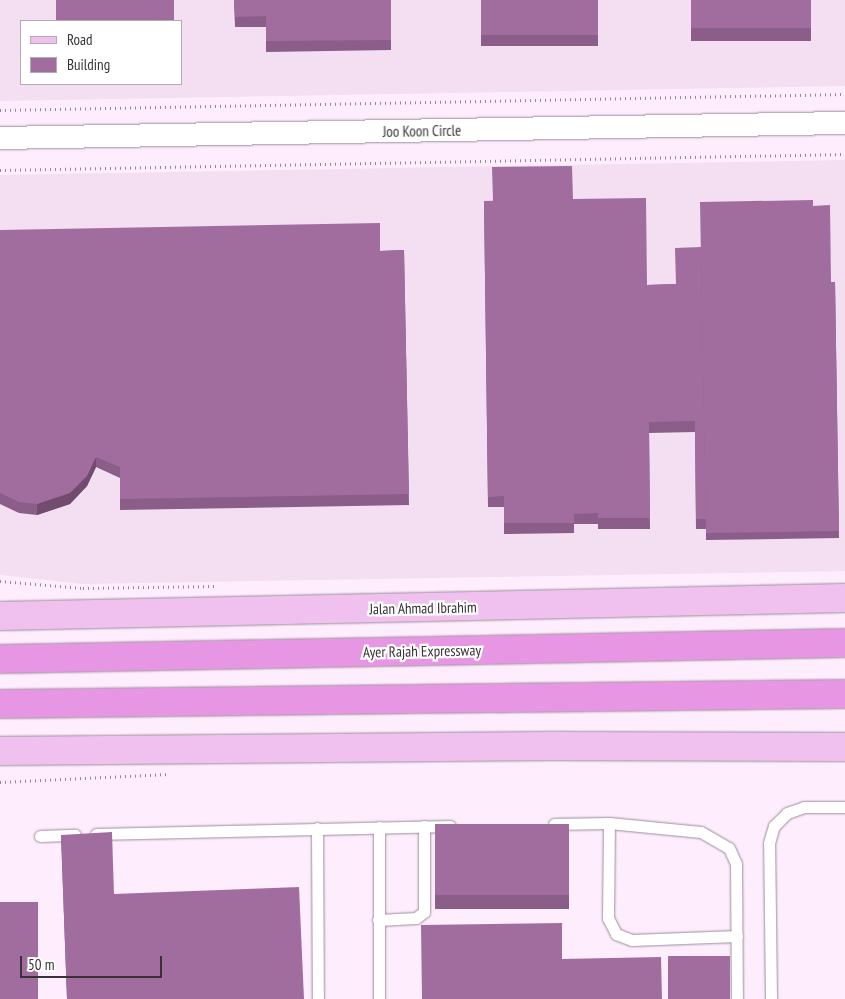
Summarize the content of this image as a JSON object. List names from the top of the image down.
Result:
{
  "streets": {
    "highway": ["Ayer Rajah Expressway"],
    "main road": ["Jalan Ahmad Ibrahim"],
    "street": ["Joo Koon Circle"]
  },
  "legend": ["Road", "Building"],
  "scale_bar": "50 m"
}
